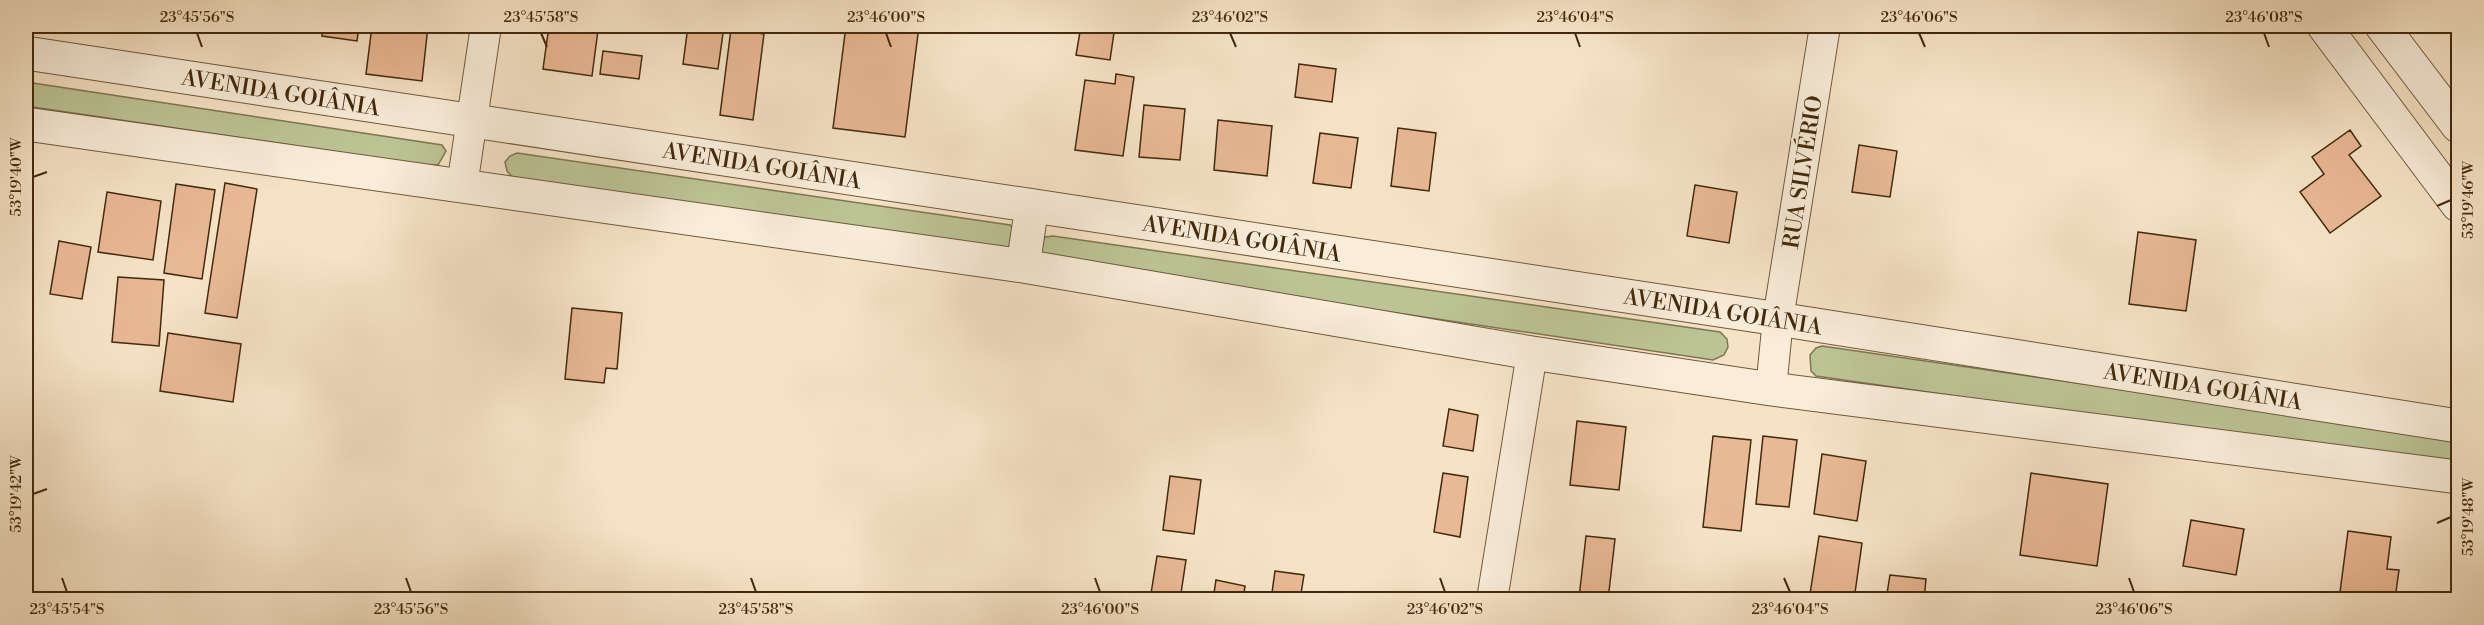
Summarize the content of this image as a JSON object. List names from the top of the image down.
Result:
{
  "streets": {
    "street": ["AVENIDA GOIÂNIA", "RUA SILVÉRIO"]
  },
  "crossings": [
    ["AVENIDA GOIÂNIA", "RUA SILVÉRIO"]
  ],
  "coordinates": [
    "23°45'56\"S",
    "23°45'58\"S",
    "23°46'00\"S",
    "23°46'02\"S",
    "23°46'04\"S",
    "23°46'06\"S",
    "23°46'08\"S",
    "53°19'40\"W",
    "53°19'46\"W",
    "53°19'42\"W",
    "53°19'48\"W",
    "23°45'54\"S"
  ]
}
